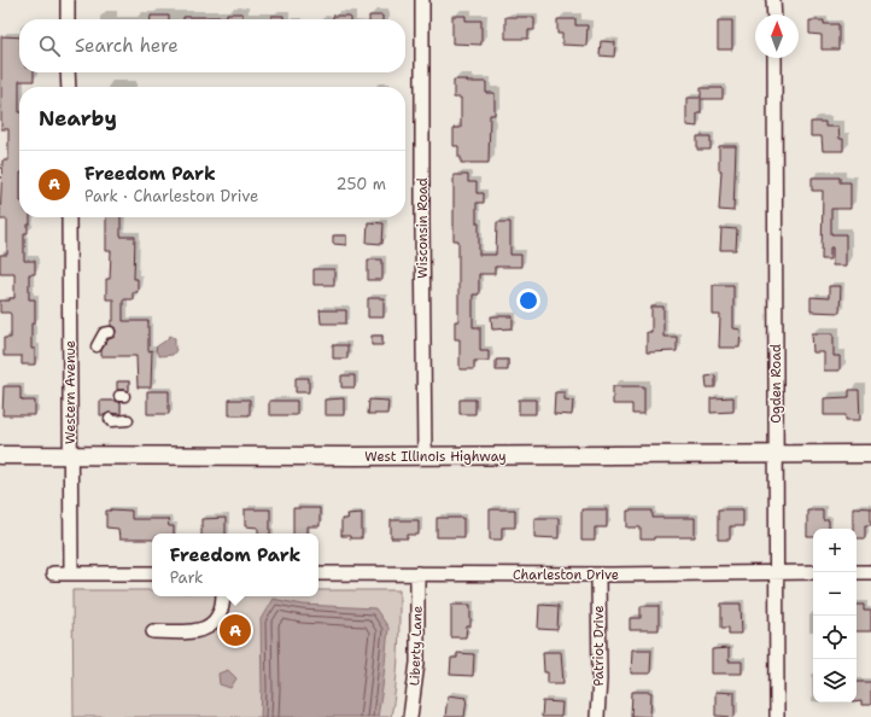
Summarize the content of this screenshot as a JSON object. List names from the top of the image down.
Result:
{
  "streets": {
    "street": [
      "Wisconsin Road",
      "Ogden Road",
      "Western Avenue",
      "West Illinois Highway",
      "Charleston Drive",
      "Liberty Lane",
      "Patriot Drive"
    ]
  },
  "crossings": [
    ["Wisconsin Road", "West Illinois Highway"],
    ["Ogden Road", "West Illinois Highway"],
    ["Ogden Road", "Charleston Drive"],
    ["Western Avenue", "West Illinois Highway"],
    ["Charleston Drive", "Liberty Lane"],
    ["Charleston Drive", "Patriot Drive"]
  ],
  "north": "top",
  "page": {
    "search": "Search here",
    "heading": "Nearby",
    "list": [
      {
        "mark": "A",
        "name": "Freedom Park",
        "note": "Park · Charleston Drive",
        "value": "250 m"
      }
    ],
    "map_buttons": ["+", "−"],
    "popup": ["Freedom Park", "Park"],
    "pins": "A"
  }
}
